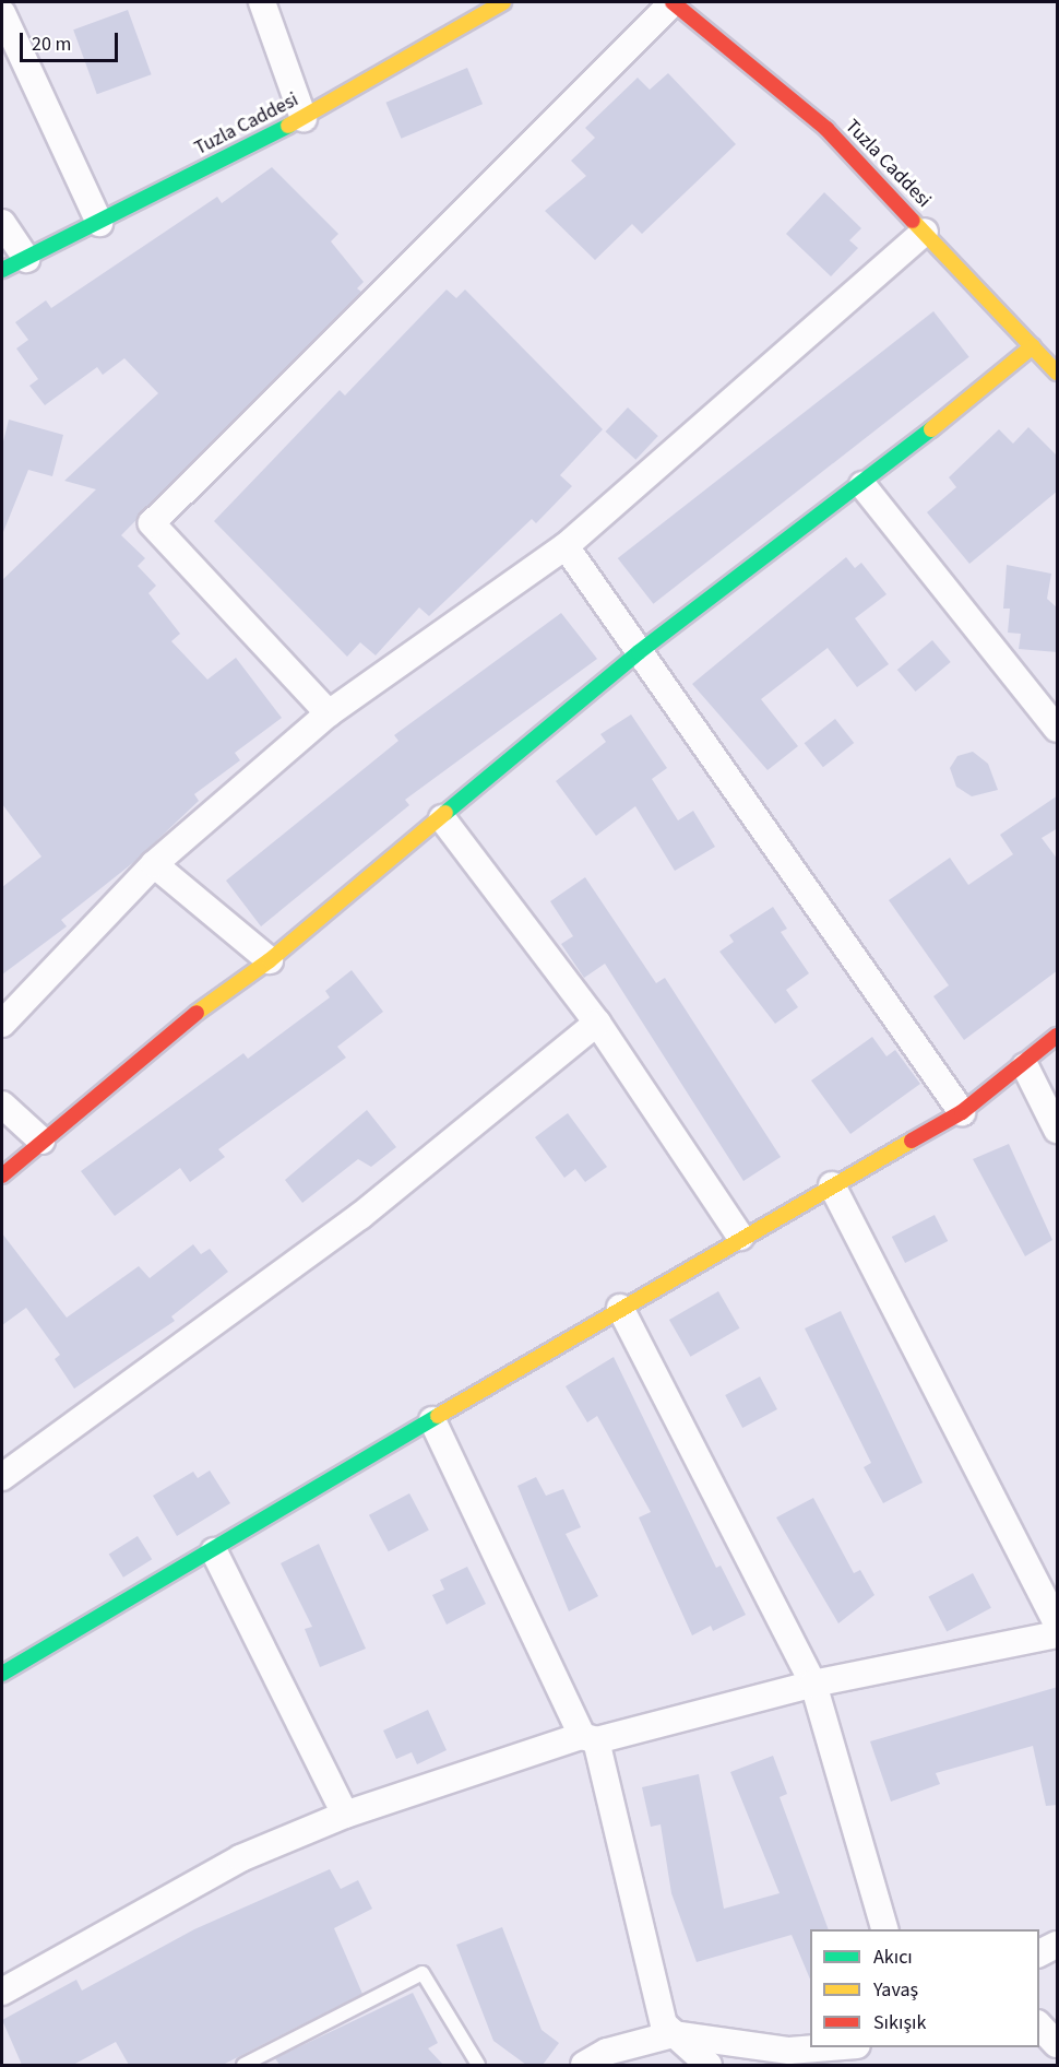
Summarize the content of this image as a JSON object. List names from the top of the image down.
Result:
{
  "streets": {
    "street": ["Tuzla Caddesi"]
  },
  "legend": ["Akıcı", "Yavaş", "Sıkışık"],
  "scale_bar": "20 m"
}
